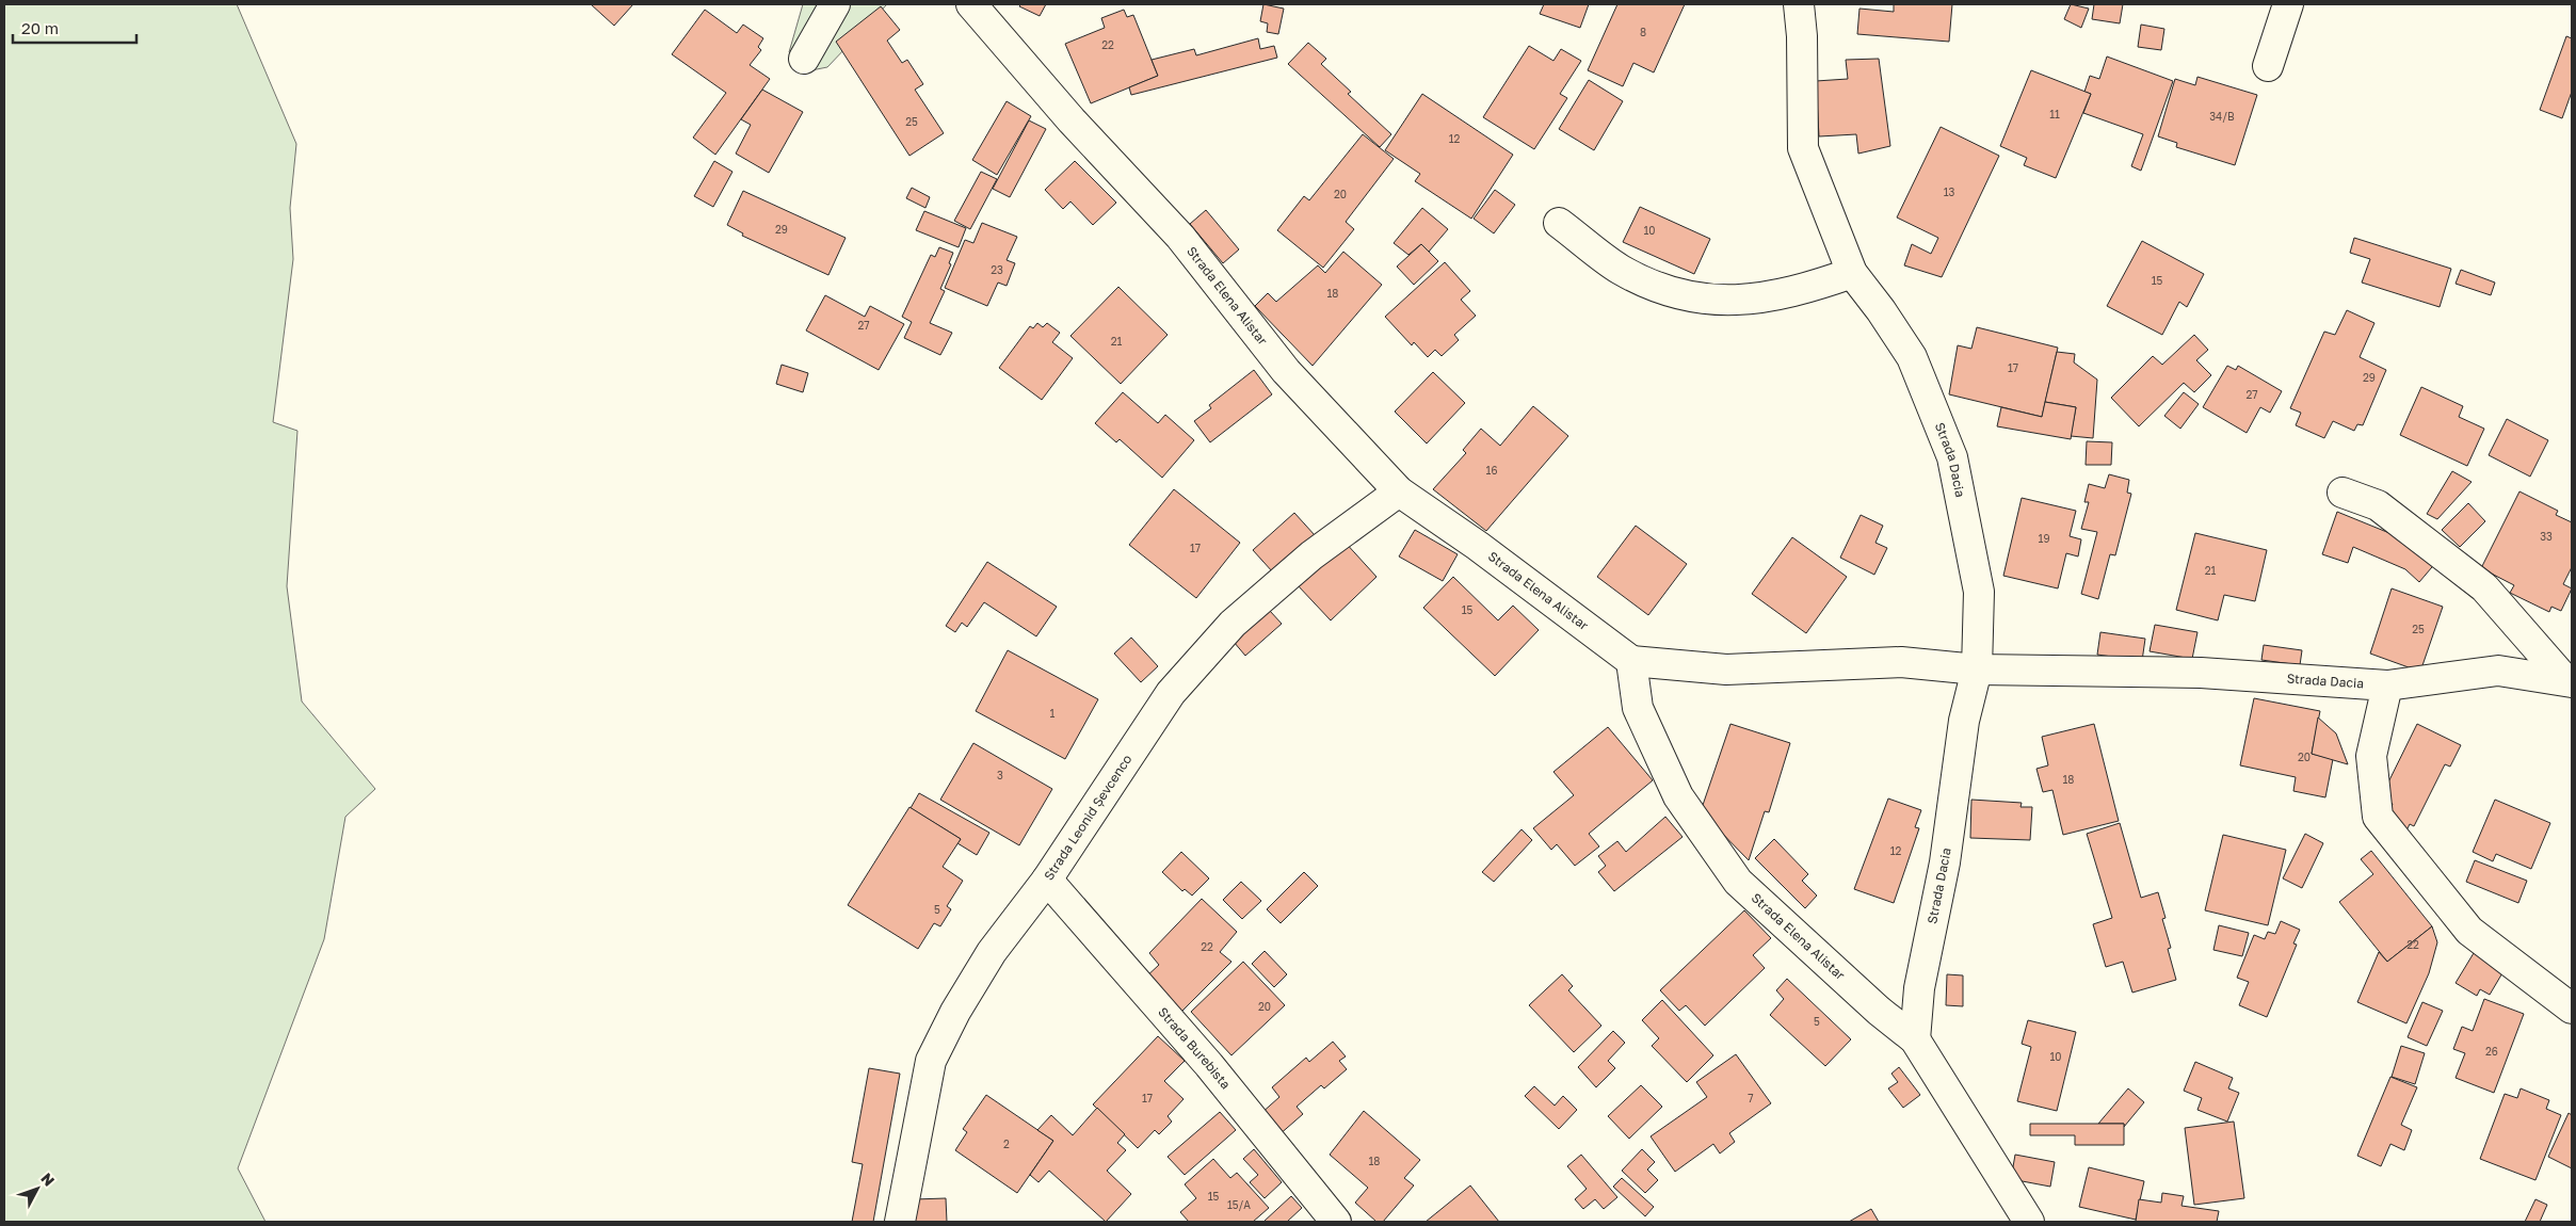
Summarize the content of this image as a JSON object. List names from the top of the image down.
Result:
{
  "streets": {
    "street": [
      "Strada Elena Alistar",
      "Strada Dacia",
      "Strada Leonid Șevcenco",
      "Strada Burebista"
    ]
  },
  "crossings": [
    ["Strada Elena Alistar", "Strada Dacia"],
    ["Strada Elena Alistar", "Strada Leonid Șevcenco"],
    ["Strada Leonid Șevcenco", "Strada Burebista"]
  ],
  "house_numbers": [
    "8",
    "22",
    "11",
    "34/B",
    "25",
    "12",
    "13",
    "20",
    "29",
    "10",
    "23",
    "15",
    "18",
    "27",
    "21",
    "17",
    "29",
    "27",
    "16",
    "33",
    "19",
    "17",
    "21",
    "15",
    "25",
    "1",
    "20",
    "3",
    "18",
    "12",
    "5",
    "22",
    "22",
    "20",
    "5",
    "26",
    "10",
    "17",
    "7",
    "2",
    "18",
    "15",
    "15/A"
  ],
  "scale_bar": "20 m",
  "north": "top right"
}
